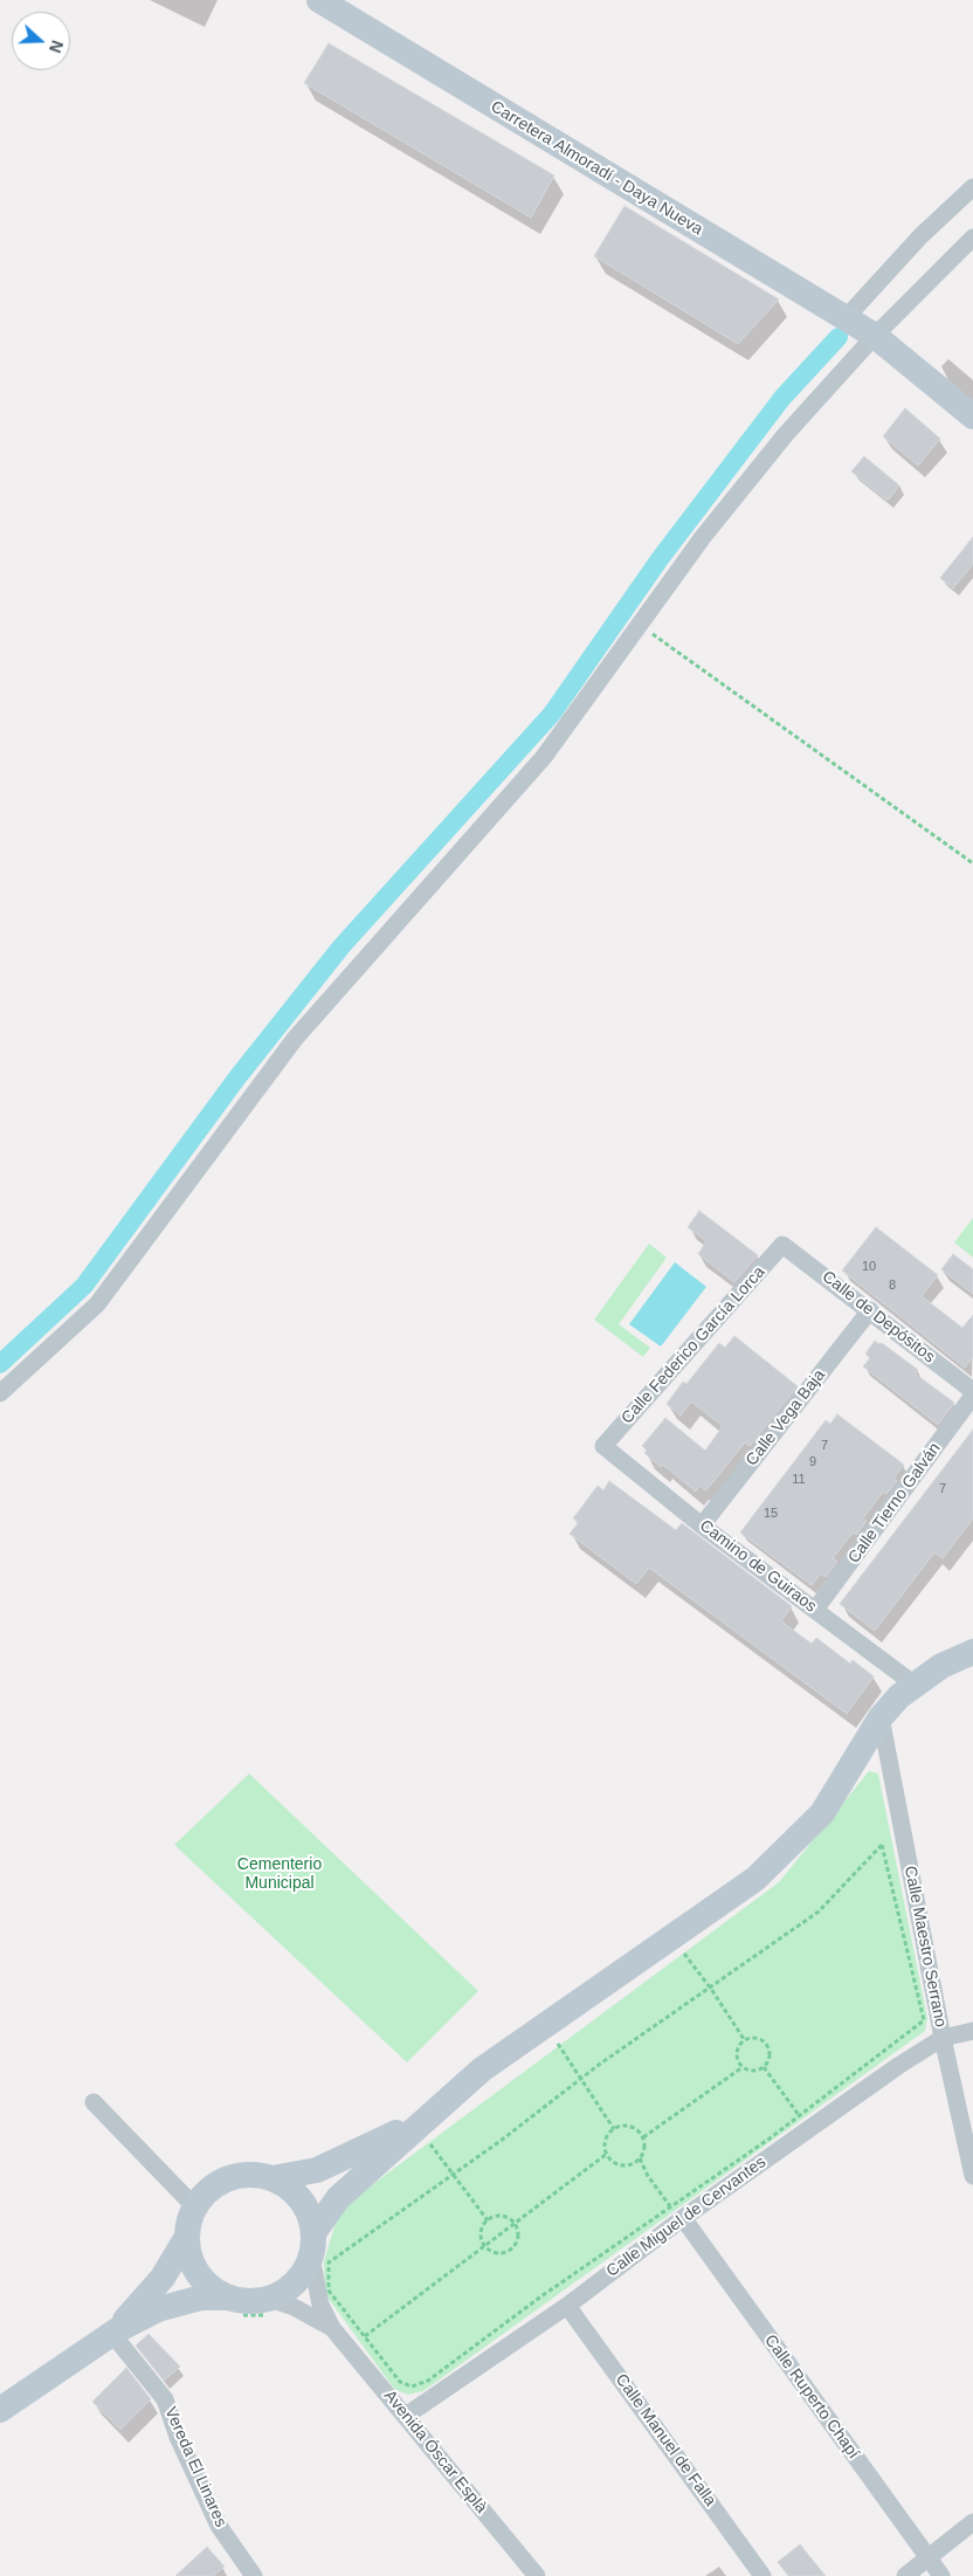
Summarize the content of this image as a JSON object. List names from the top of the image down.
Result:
{
  "streets": {
    "street": [
      "Carretera Almoradí - Daya Nueva",
      "Calle de Depósitos",
      "Calle Federico García Lorca",
      "Calle Vega Baja",
      "Calle Tierno Galván",
      "Camino de Guiraos",
      "Calle Maestro Serrano",
      "Calle Miguel de Cervantes",
      "Calle Ruperto Chapí",
      "Calle Manuel de Falla",
      "Avenida Óscar Esplà",
      "Vereda El Linares"
    ]
  },
  "crossings": [
    ["Calle de Depósitos", "Calle Federico García Lorca"],
    ["Calle de Depósitos", "Calle Vega Baja"],
    ["Calle de Depósitos", "Calle Tierno Galván"],
    ["Calle Federico García Lorca", "Camino de Guiraos"],
    ["Calle Vega Baja", "Camino de Guiraos"],
    ["Calle Tierno Galván", "Camino de Guiraos"],
    ["Calle Maestro Serrano", "Calle Miguel de Cervantes"],
    ["Calle Miguel de Cervantes", "Calle Ruperto Chapí"],
    ["Calle Miguel de Cervantes", "Calle Manuel de Falla"],
    ["Calle Miguel de Cervantes", "Avenida Óscar Esplà"]
  ],
  "parks": ["Cementerio Municipal"],
  "house_numbers": [
    "10",
    "8",
    "7",
    "9",
    "11",
    "7",
    "15"
  ],
  "north": "right"
}
